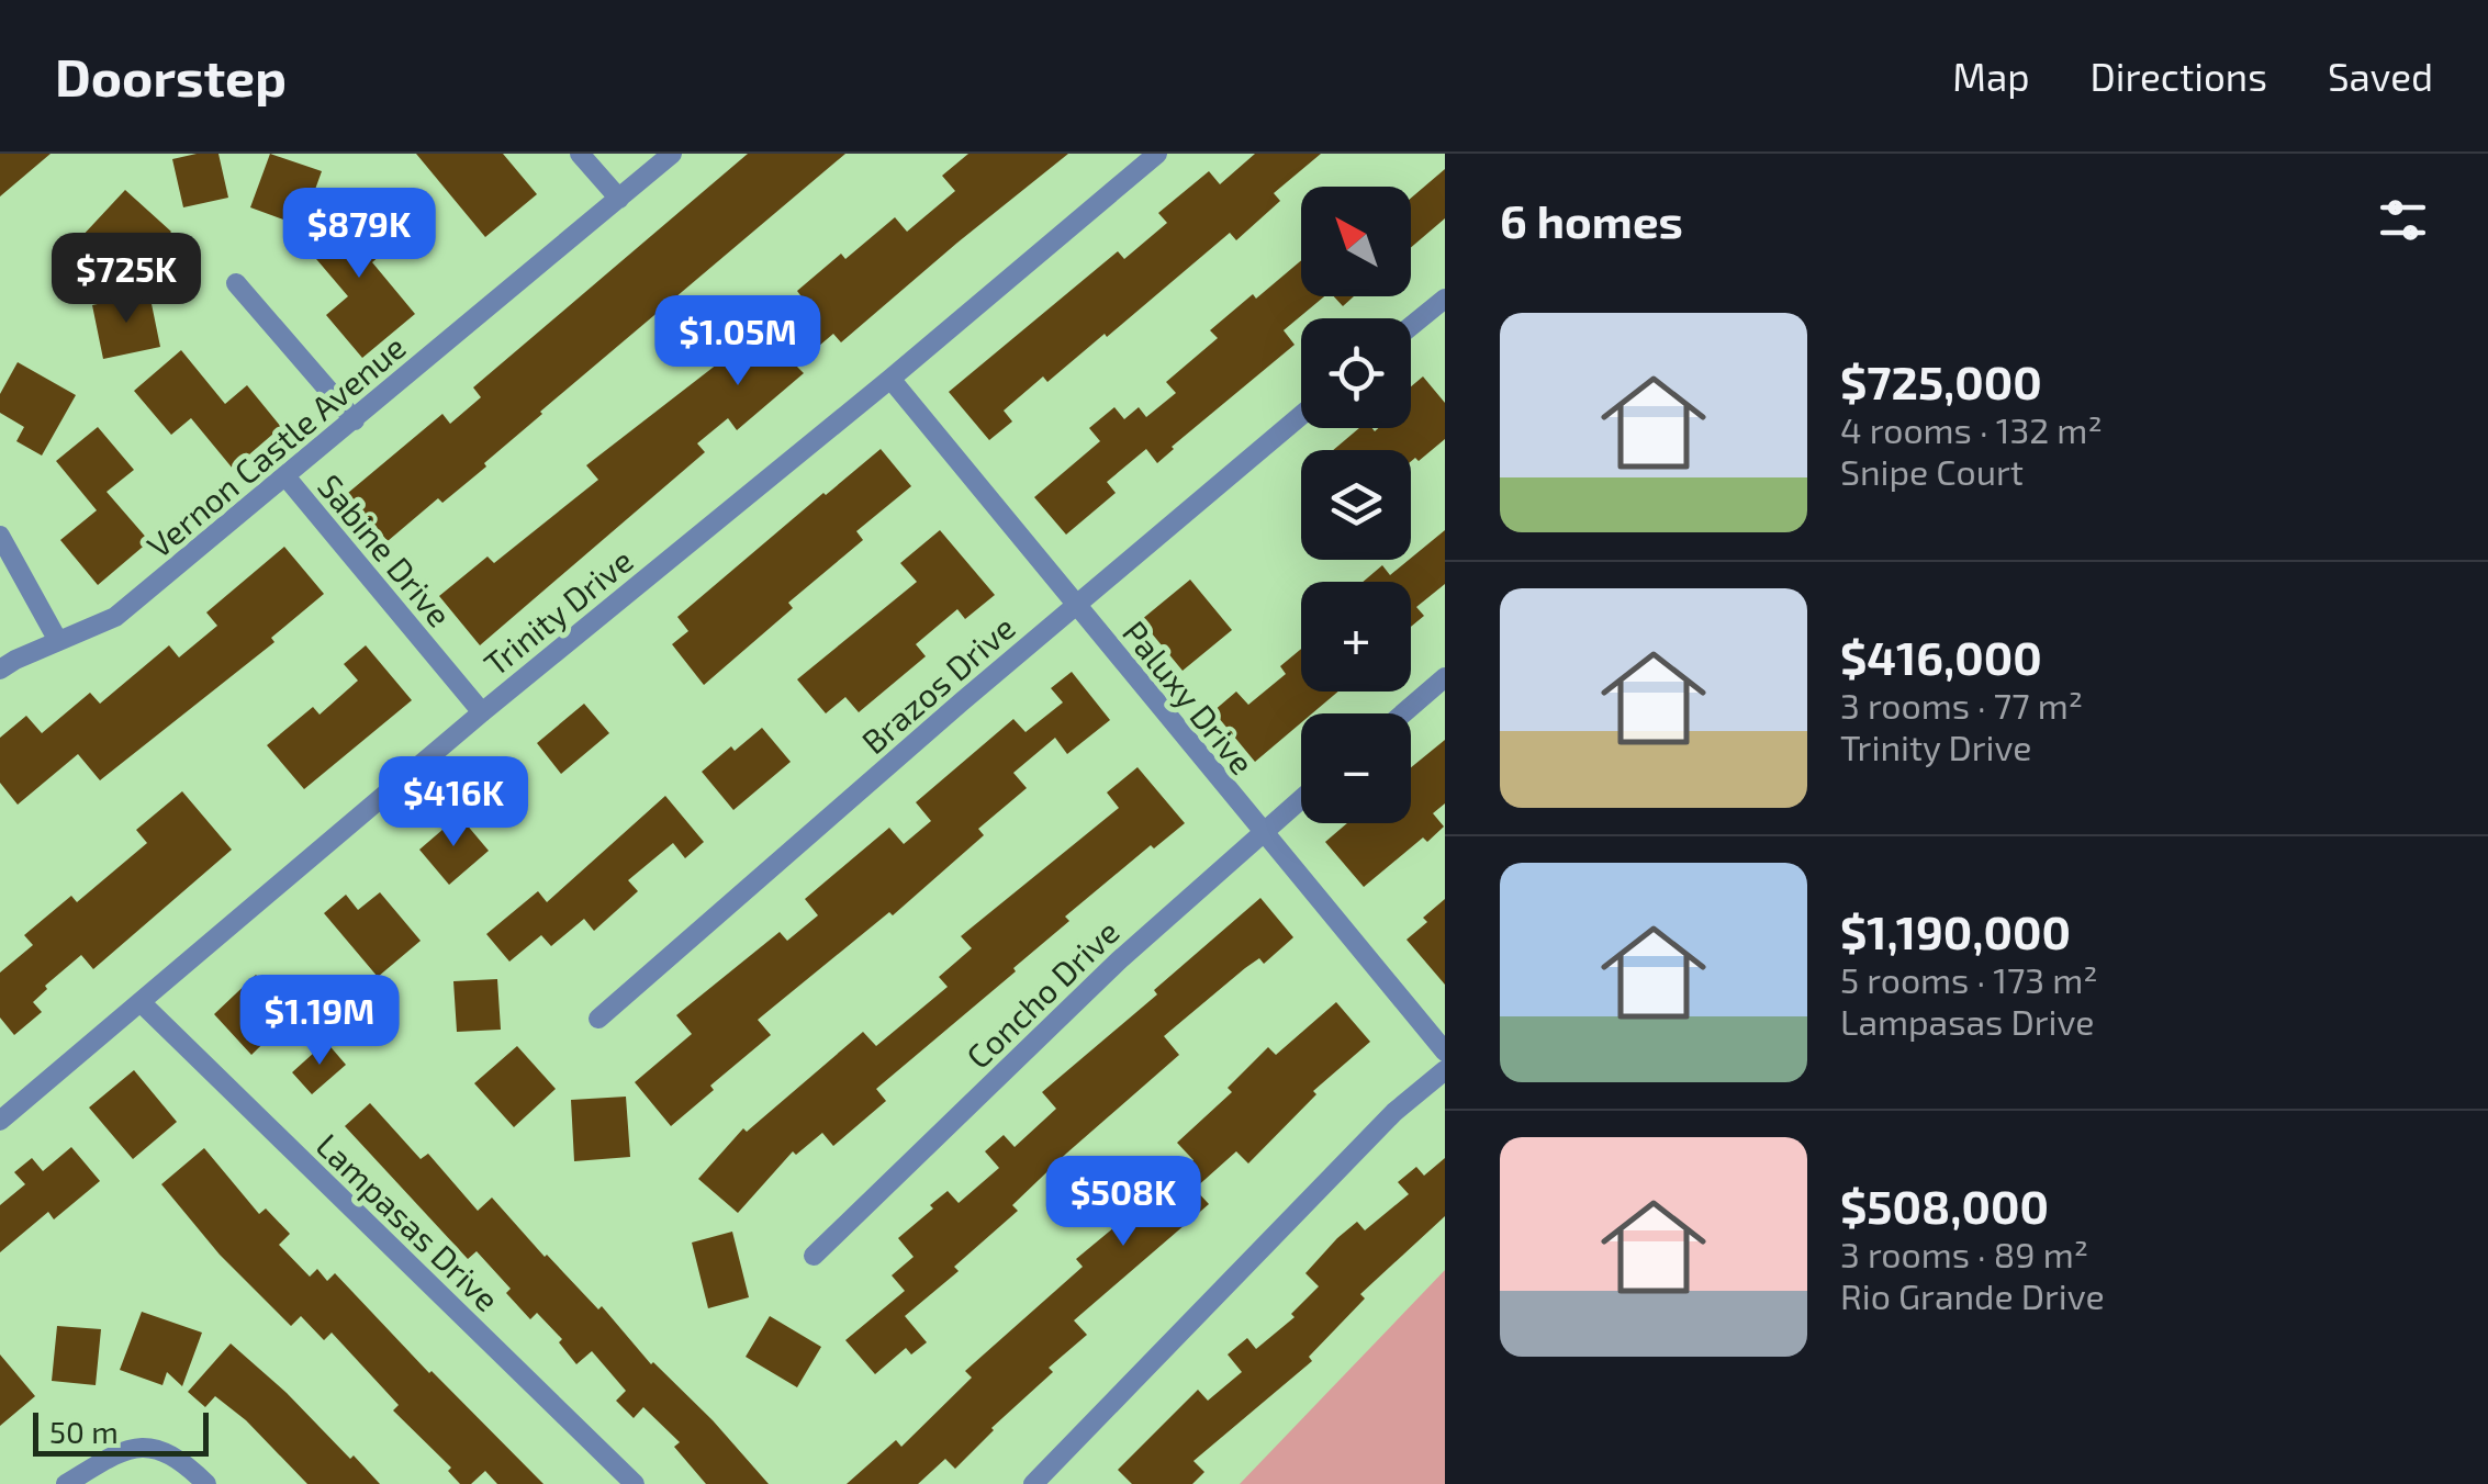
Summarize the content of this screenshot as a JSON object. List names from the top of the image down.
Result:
{
  "streets": {
    "street": [
      "Vernon Castle Avenue",
      "Sabine Drive",
      "Trinity Drive",
      "Brazos Drive",
      "Paluxy Drive",
      "Concho Drive",
      "Lampasas Drive"
    ]
  },
  "crossings": [
    ["Vernon Castle Avenue", "Sabine Drive"],
    ["Sabine Drive", "Trinity Drive"],
    ["Trinity Drive", "Paluxy Drive"],
    ["Trinity Drive", "Lampasas Drive"],
    ["Brazos Drive", "Paluxy Drive"],
    ["Paluxy Drive", "Concho Drive"]
  ],
  "scale_bar": "50 m",
  "north": "top left",
  "page": {
    "header": "Doorstep",
    "nav": ["Map", "Directions", "Saved"],
    "heading": "6 homes",
    "map_buttons": ["+", "−"],
    "price": [
      "$879K",
      "$725K",
      "$1.05M",
      "$416K",
      "$1.19M",
      "$508K"
    ],
    "list": [
      {
        "name": "$725,000",
        "note": "4 rooms · 132 m² · Snipe Court"
      },
      {
        "name": "$416,000",
        "note": "3 rooms · 77 m² · Trinity Drive"
      },
      {
        "name": "$1,190,000",
        "note": "5 rooms · 173 m² · Lampasas Drive"
      },
      {
        "name": "$508,000",
        "note": "3 rooms · 89 m² · Rio Grande Drive"
      }
    ],
    "scale": "50 m"
  }
}
